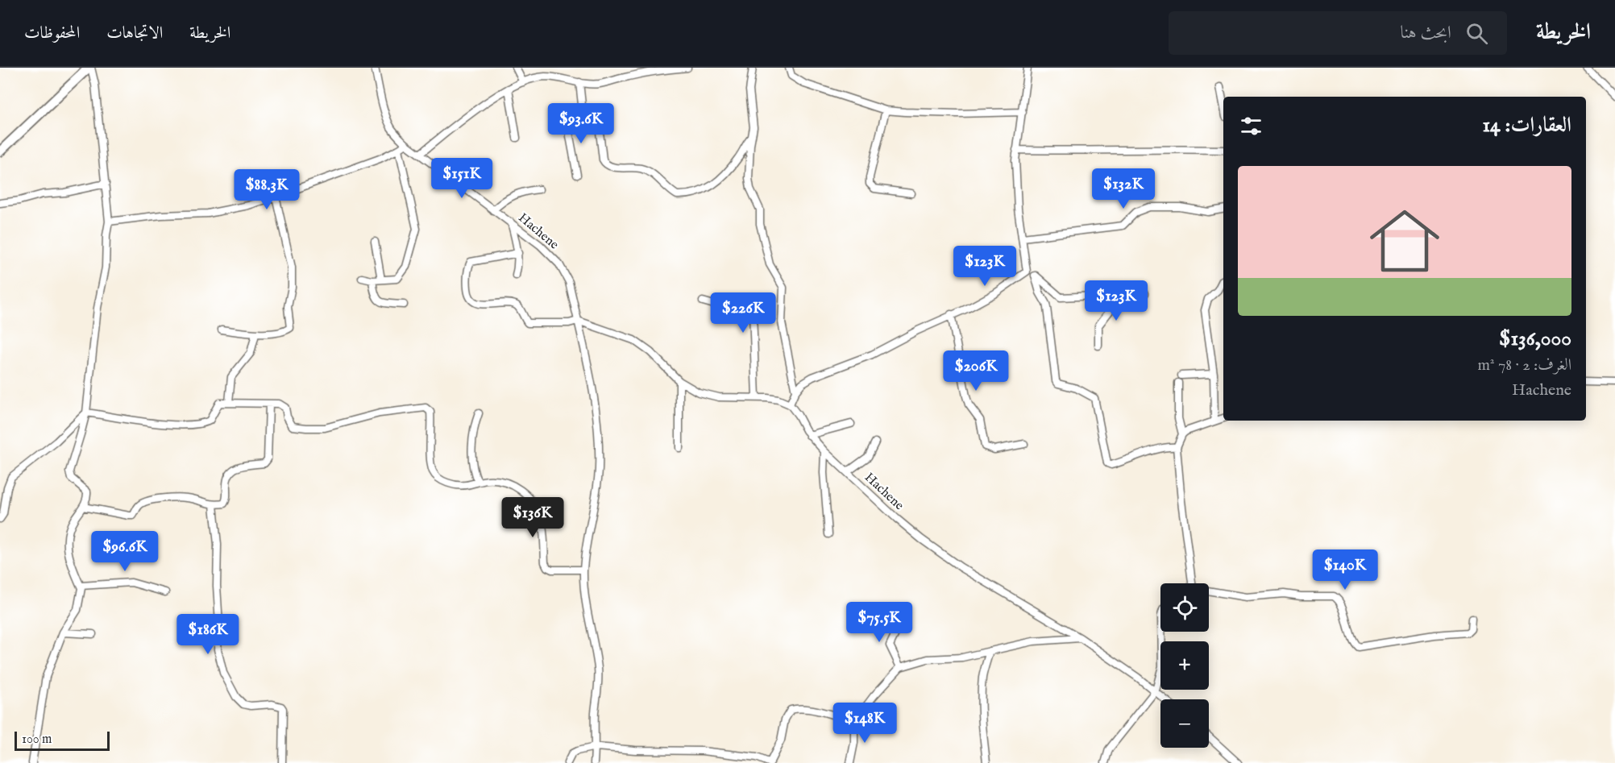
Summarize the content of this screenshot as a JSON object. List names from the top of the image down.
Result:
{
  "streets": {
    "street": ["Hachene"]
  },
  "scale_bar": "100 m",
  "page": {
    "header": "الخريطة",
    "search": "ابحث هنا",
    "nav": ["الخريطة", "الاتجاهات", "المحفوظات"],
    "heading": "العقارات: 14",
    "price": [
      "$93.6K",
      "$151K",
      "$132K",
      "$88.3K",
      "$123K",
      "$123K",
      "$226K",
      "$206K",
      "$136K",
      "$96.6K",
      "$140K",
      "$75.5K",
      "$186K",
      "$148K"
    ],
    "list": [
      {
        "name": "$136,000",
        "note": "الغرف: 2 · 78 m² · Hachene"
      }
    ],
    "map_buttons": ["+", "−"],
    "scale": "100 m"
  }
}
